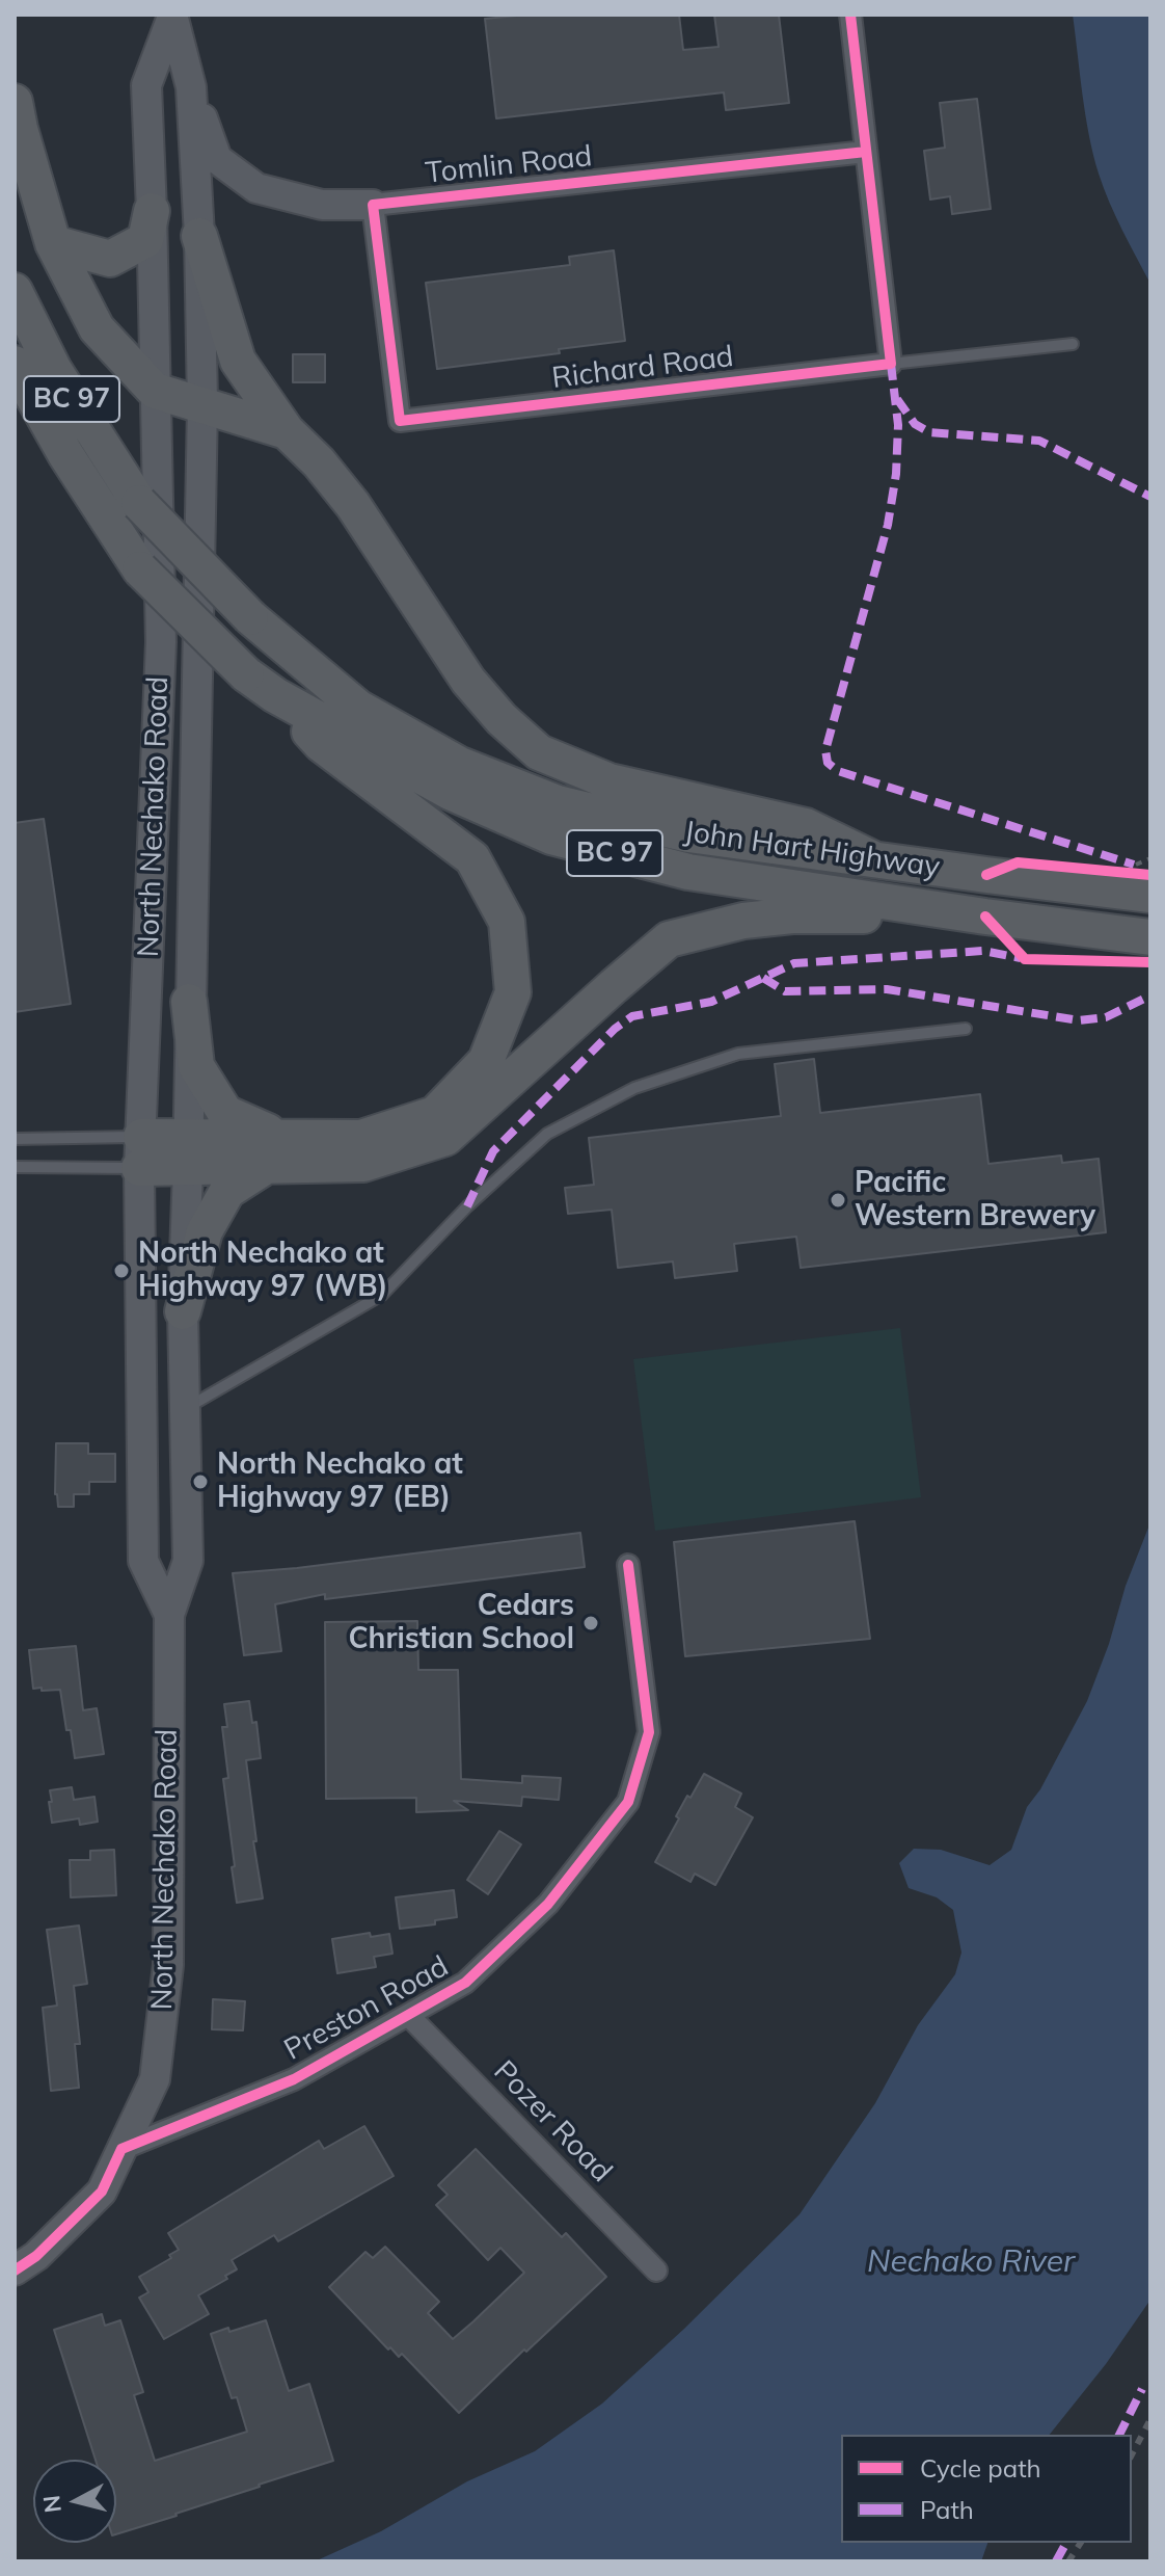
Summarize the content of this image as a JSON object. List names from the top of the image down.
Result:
{
  "streets": {
    "highway": ["BC 97", "John Hart Highway"],
    "main road": ["North Nechako Road"],
    "street": [
      "Tomlin Road",
      "Richard Road",
      "Preston Road",
      "Pozer Road"
    ]
  },
  "crossings": [
    ["Tomlin Road", "Richard Road"],
    ["North Nechako Road", "Preston Road"],
    ["Preston Road", "Pozer Road"]
  ],
  "water": ["Nechako River"],
  "places": [
    "Pacific Western Brewery",
    "North Nechako at Highway 97 (WB)",
    "North Nechako at Highway 97 (EB)",
    "Cedars Christian School"
  ],
  "legend": ["Cycle path", "Path"],
  "north": "left"
}
